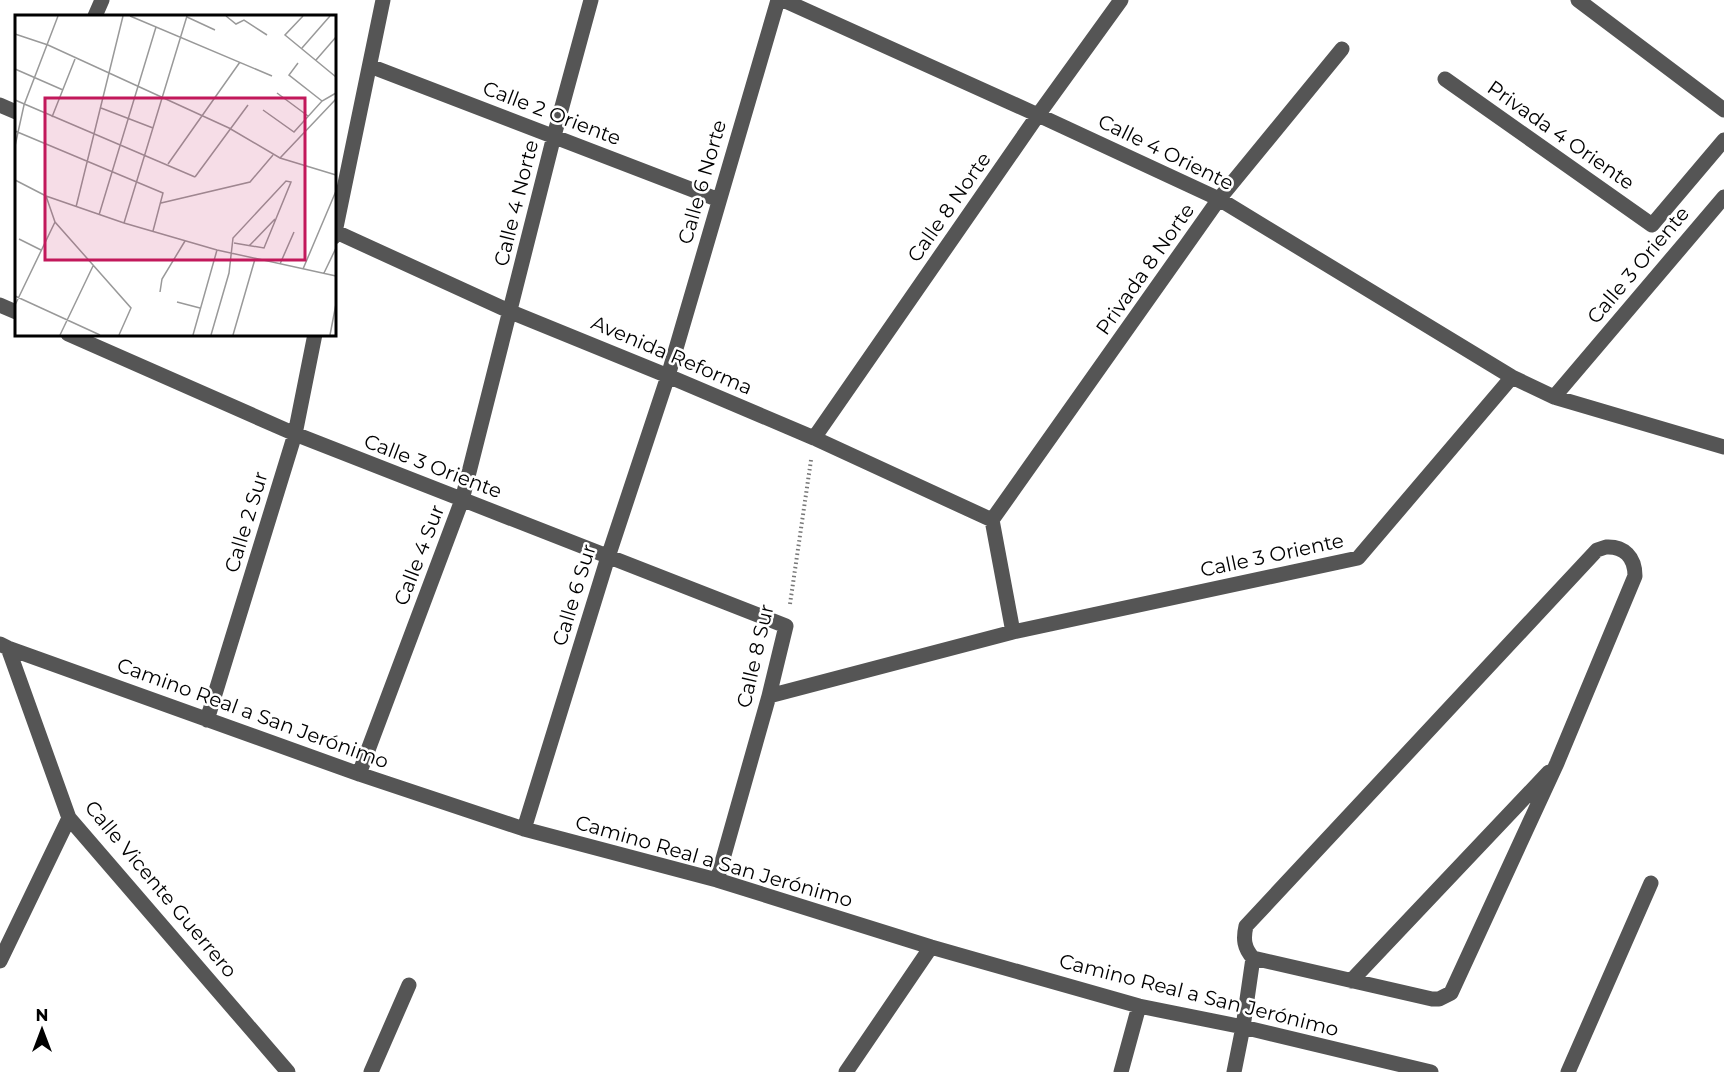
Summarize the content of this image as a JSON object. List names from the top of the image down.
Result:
{
  "streets": {
    "street": [
      "Calle 2 Oriente",
      "Privada 4 Oriente",
      "Calle 4 Oriente",
      "Calle 6 Norte",
      "Calle 4 Norte",
      "Calle 8 Norte",
      "Calle 3 Oriente",
      "Privada 8 Norte",
      "Avenida Reforma",
      "Calle 2 Sur",
      "Calle 4 Sur",
      "Calle 6 Sur",
      "Calle 8 Sur",
      "Camino Real a San Jerónimo",
      "Calle Vicente Guerrero"
    ]
  },
  "crossings": [
    ["Calle 2 Oriente", "Calle 6 Norte"],
    ["Calle 2 Oriente", "Calle 4 Norte"],
    ["Calle 4 Oriente", "Calle 8 Norte"],
    ["Calle 4 Oriente", "Calle 3 Oriente"],
    ["Calle 4 Oriente", "Privada 8 Norte"],
    ["Calle 6 Norte", "Avenida Reforma"],
    ["Calle 6 Norte", "Calle 6 Sur"],
    ["Calle 4 Norte", "Avenida Reforma"],
    ["Calle 4 Norte", "Calle 4 Sur"],
    ["Calle 8 Norte", "Avenida Reforma"],
    ["Calle 8 Norte", "Calle 8 Sur"],
    ["Calle 3 Oriente", "Calle 2 Sur"],
    ["Calle 3 Oriente", "Calle 4 Sur"],
    ["Calle 3 Oriente", "Calle 6 Sur"],
    ["Calle 3 Oriente", "Calle 8 Sur"],
    ["Privada 8 Norte", "Avenida Reforma"],
    ["Avenida Reforma", "Calle 4 Sur"],
    ["Avenida Reforma", "Calle 6 Sur"],
    ["Avenida Reforma", "Calle 8 Sur"],
    ["Calle 2 Sur", "Camino Real a San Jerónimo"],
    ["Calle 4 Sur", "Camino Real a San Jerónimo"],
    ["Calle 6 Sur", "Camino Real a San Jerónimo"],
    ["Calle 8 Sur", "Camino Real a San Jerónimo"],
    ["Camino Real a San Jerónimo", "Calle Vicente Guerrero"]
  ],
  "north": "top"
}
